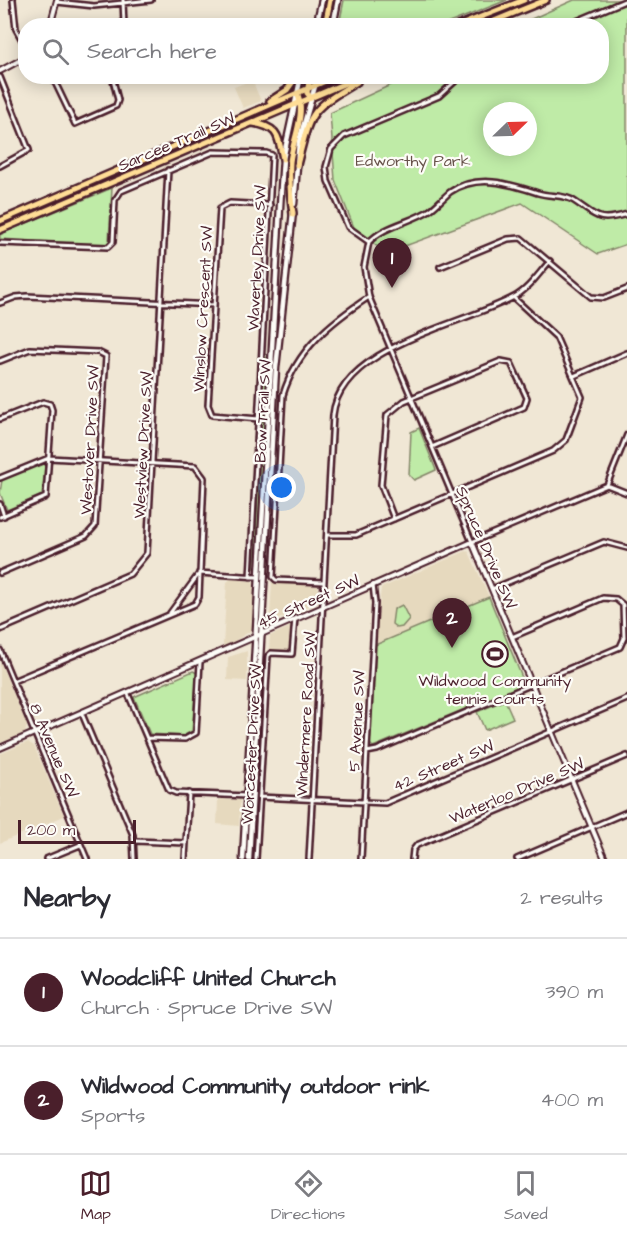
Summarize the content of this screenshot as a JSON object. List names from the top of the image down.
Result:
{
  "streets": {
    "highway": ["Sarcee Trail SW"],
    "main road": ["Bow Trail SW"],
    "street": [
      "Waverley Drive SW",
      "Winslow Crescent SW",
      "Westover Drive SW",
      "Westview Drive SW",
      "Spruce Drive SW",
      "45 Street SW",
      "Windermere Road SW",
      "5 Avenue SW",
      "Worcester Drive SW",
      "8 Avenue SW",
      "42 Street SW",
      "Waterloo Drive SW"
    ]
  },
  "crossings": [
    ["Sarcee Trail SW", "Bow Trail SW"],
    ["Waverley Drive SW", "Winslow Crescent SW"],
    ["Waverley Drive SW", "Westview Drive SW"],
    ["Bow Trail SW", "45 Street SW"],
    ["Spruce Drive SW", "45 Street SW"],
    ["Spruce Drive SW", "Windermere Road SW"],
    ["Spruce Drive SW", "42 Street SW"],
    ["Spruce Drive SW", "Waterloo Drive SW"],
    ["45 Street SW", "Windermere Road SW"],
    ["45 Street SW", "5 Avenue SW"],
    ["45 Street SW", "Worcester Drive SW"],
    ["45 Street SW", "8 Avenue SW"],
    ["Windermere Road SW", "42 Street SW"],
    ["5 Avenue SW", "42 Street SW"],
    ["Worcester Drive SW", "42 Street SW"]
  ],
  "parks": ["Edworthy Park"],
  "places": {
    "sports": ["Wildwood Community tennis courts"]
  },
  "scale_bar": "200 m",
  "north": "top right",
  "page": {
    "search": "Search here",
    "pins": ["1", "2"],
    "scale": "200 m",
    "heading": ["Nearby", "2 results"],
    "list": [
      {
        "mark": "1",
        "name": "Woodcliff United Church",
        "note": "Church · Spruce Drive SW",
        "value": "390 m"
      },
      {
        "mark": "2",
        "name": "Wildwood Community outdoor rink",
        "note": "Sports",
        "value": "400 m"
      }
    ],
    "nav": ["Map", "Directions", "Saved"]
  }
}
